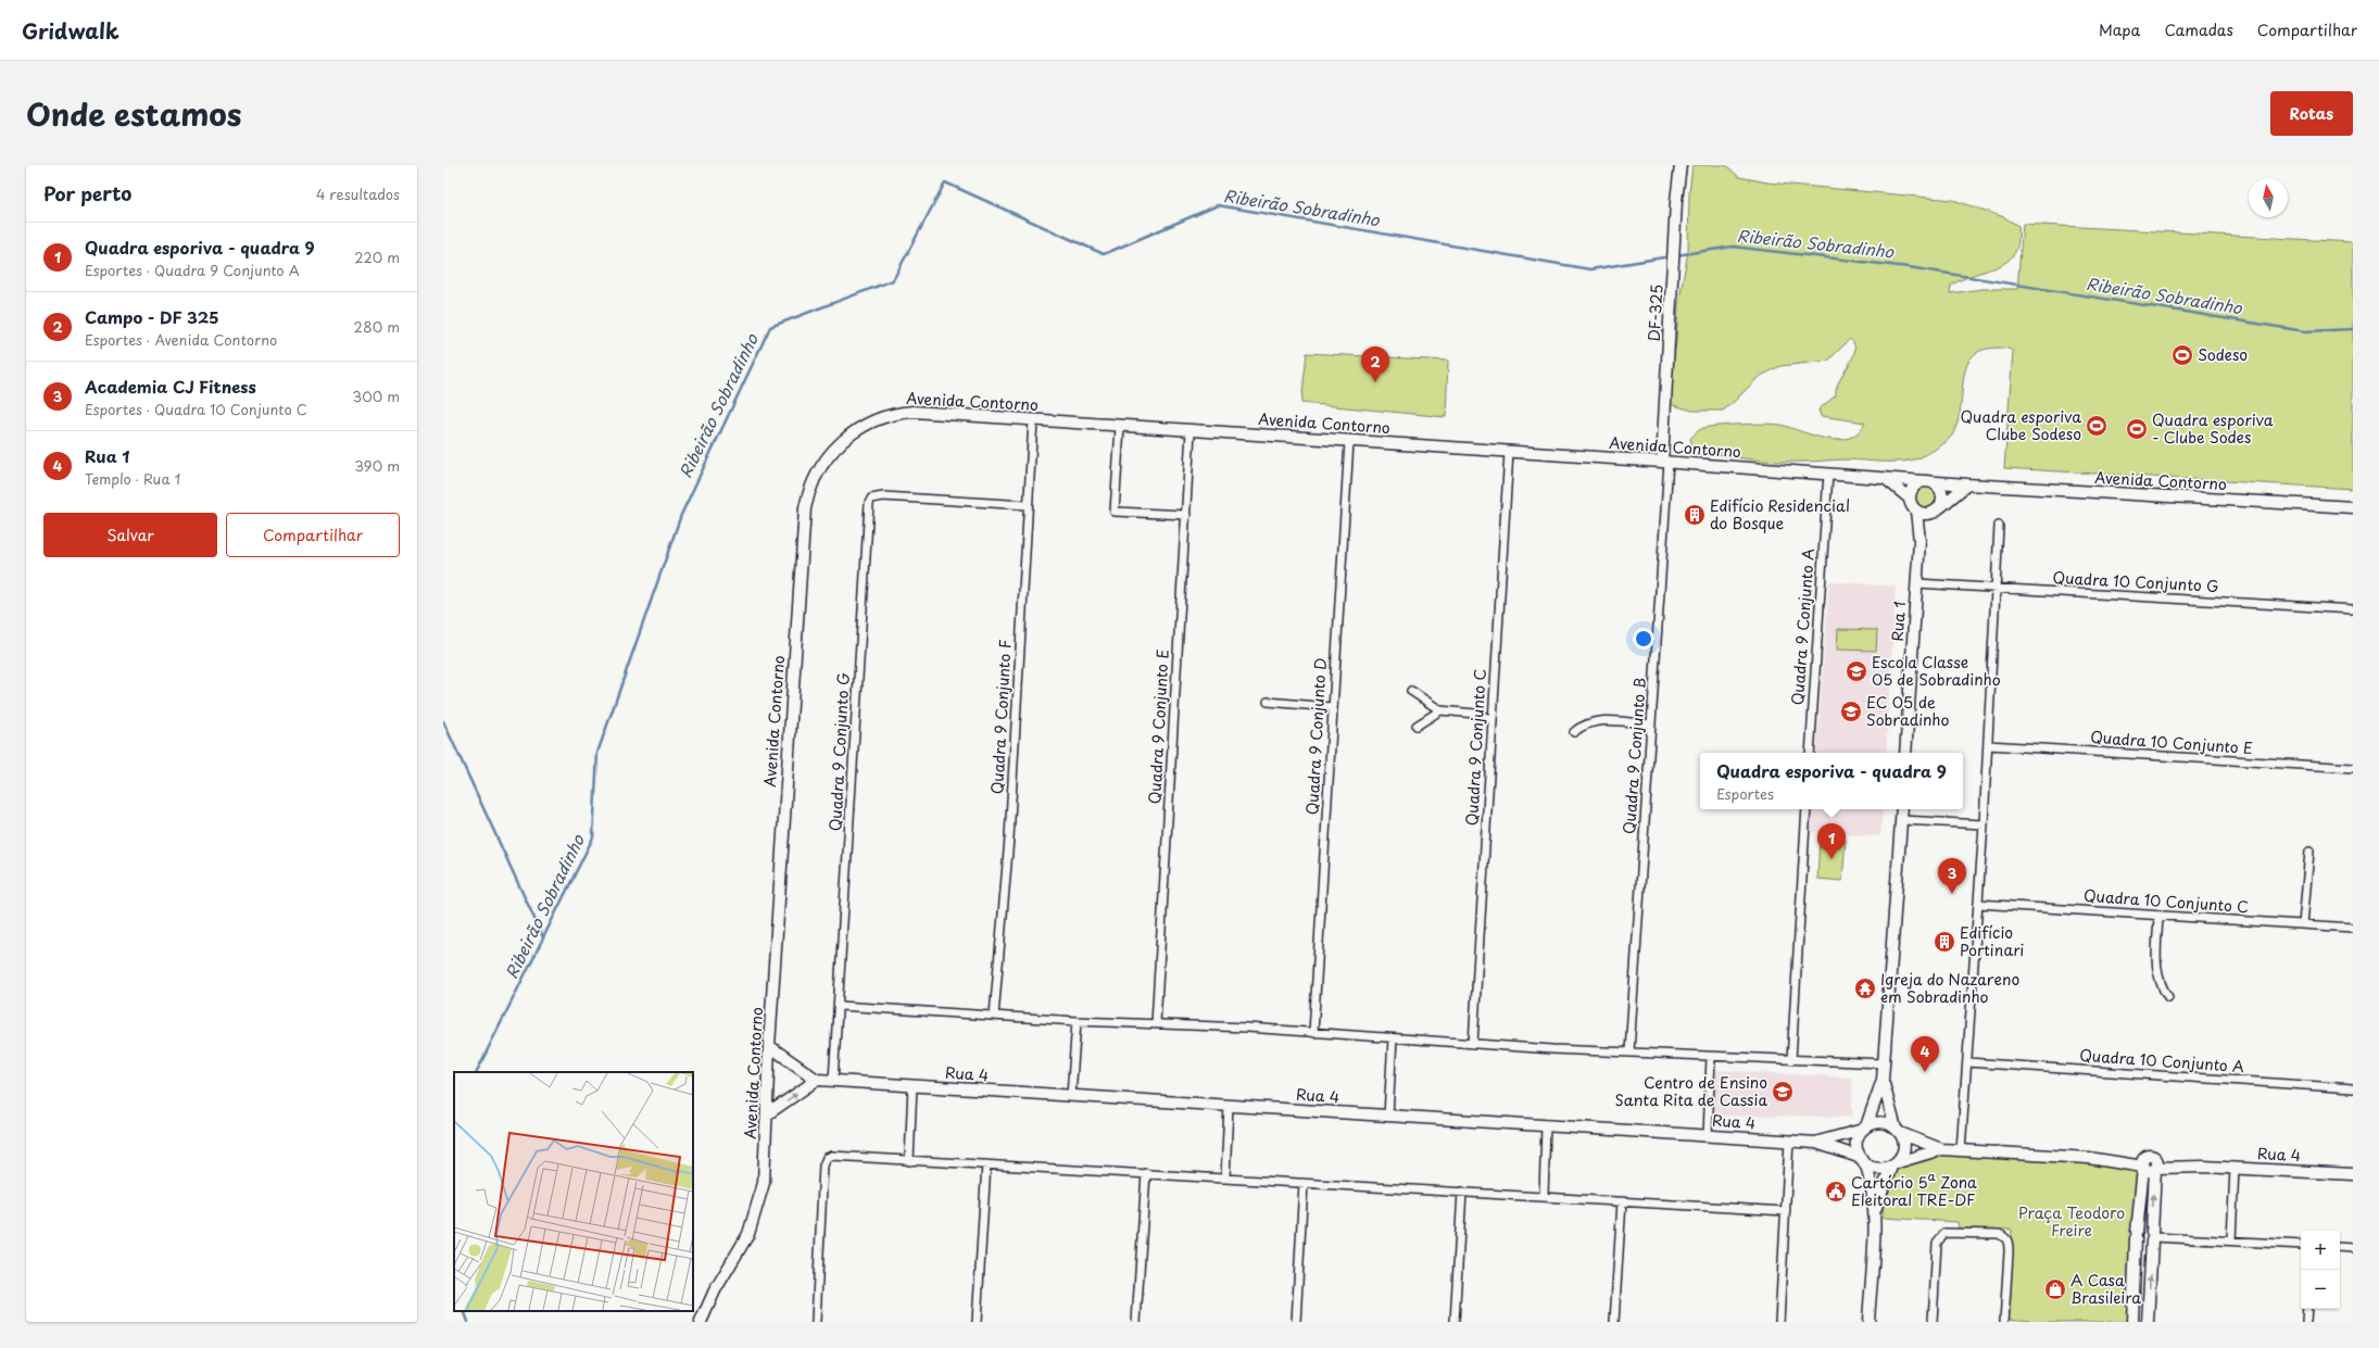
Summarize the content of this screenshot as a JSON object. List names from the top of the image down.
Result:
{
  "streets": {
    "street": [
      "DF-325",
      "Avenida Contorno",
      "Quadra 10 Conjunto G",
      "Rua 1",
      "Quadra 9 Conjunto A",
      "Quadra 9 Conjunto F",
      "Quadra 9 Conjunto E",
      "Quadra 9 Conjunto D",
      "Quadra 10 Conjunto E",
      "Quadra 9 Conjunto C",
      "Quadra 9 Conjunto G",
      "Quadra 9 Conjunto B",
      "Quadra 10 Conjunto C",
      "Quadra 10 Conjunto A",
      "Rua 4"
    ]
  },
  "crossings": [
    ["DF-325", "Avenida Contorno"],
    ["DF-325", "Quadra 9 Conjunto B"],
    ["Avenida Contorno", "Rua 1"],
    ["Avenida Contorno", "Quadra 9 Conjunto A"],
    ["Avenida Contorno", "Quadra 9 Conjunto F"],
    ["Avenida Contorno", "Quadra 9 Conjunto E"],
    ["Avenida Contorno", "Quadra 9 Conjunto D"],
    ["Avenida Contorno", "Quadra 9 Conjunto C"],
    ["Avenida Contorno", "Quadra 9 Conjunto B"],
    ["Quadra 10 Conjunto G", "Rua 1"],
    ["Quadra 9 Conjunto F", "Quadra 9 Conjunto G"],
    ["Quadra 9 Conjunto G", "Rua 4"]
  ],
  "water": ["Ribeirão Sobradinho"],
  "parks": ["Praça Teodoro Freire"],
  "places": {
    "sports": ["Sodeso", "Quadra esporiva Clube Sodeso", "Quadra esporiva - Clube Sodes"],
    "building": ["Edifício Residencial do Bosque", "Edifício Portinari"],
    "school or university": ["Escola Classe 05 de Sobradinho", "EC 05 de Sobradinho", "Centro de Ensino Santa Rita de Cassia"],
    "temple": ["Igreja do Nazareno em Sobradinho"],
    "public building": ["Cartório 5ª Zona Eleitoral TRE-DF"],
    "shop": ["A Casa Brasileira"]
  },
  "north": "top",
  "page": {
    "header": "Gridwalk",
    "nav": ["Mapa", "Camadas", "Compartilhar"],
    "title": "Onde estamos",
    "buttons": [
      "Rotas",
      ["Salvar", "Compartilhar"]
    ],
    "heading": ["Por perto", "4 resultados"],
    "list": [
      {
        "mark": "1",
        "name": "Quadra esporiva - quadra 9",
        "note": "Esportes · Quadra 9 Conjunto A",
        "value": "220 m"
      },
      {
        "mark": "2",
        "name": "Campo - DF 325",
        "note": "Esportes · Avenida Contorno",
        "value": "280 m"
      },
      {
        "mark": "3",
        "name": "Academia CJ Fitness",
        "note": "Esportes · Quadra 10 Conjunto C",
        "value": "300 m"
      },
      {
        "mark": "4",
        "name": "Rua 1",
        "note": "Templo · Rua 1",
        "value": "390 m"
      }
    ],
    "pins": [
      "2",
      "1",
      "3",
      "4"
    ],
    "popup": ["Quadra esporiva - quadra 9", "Esportes"],
    "map_buttons": ["+", "−"]
  }
}
